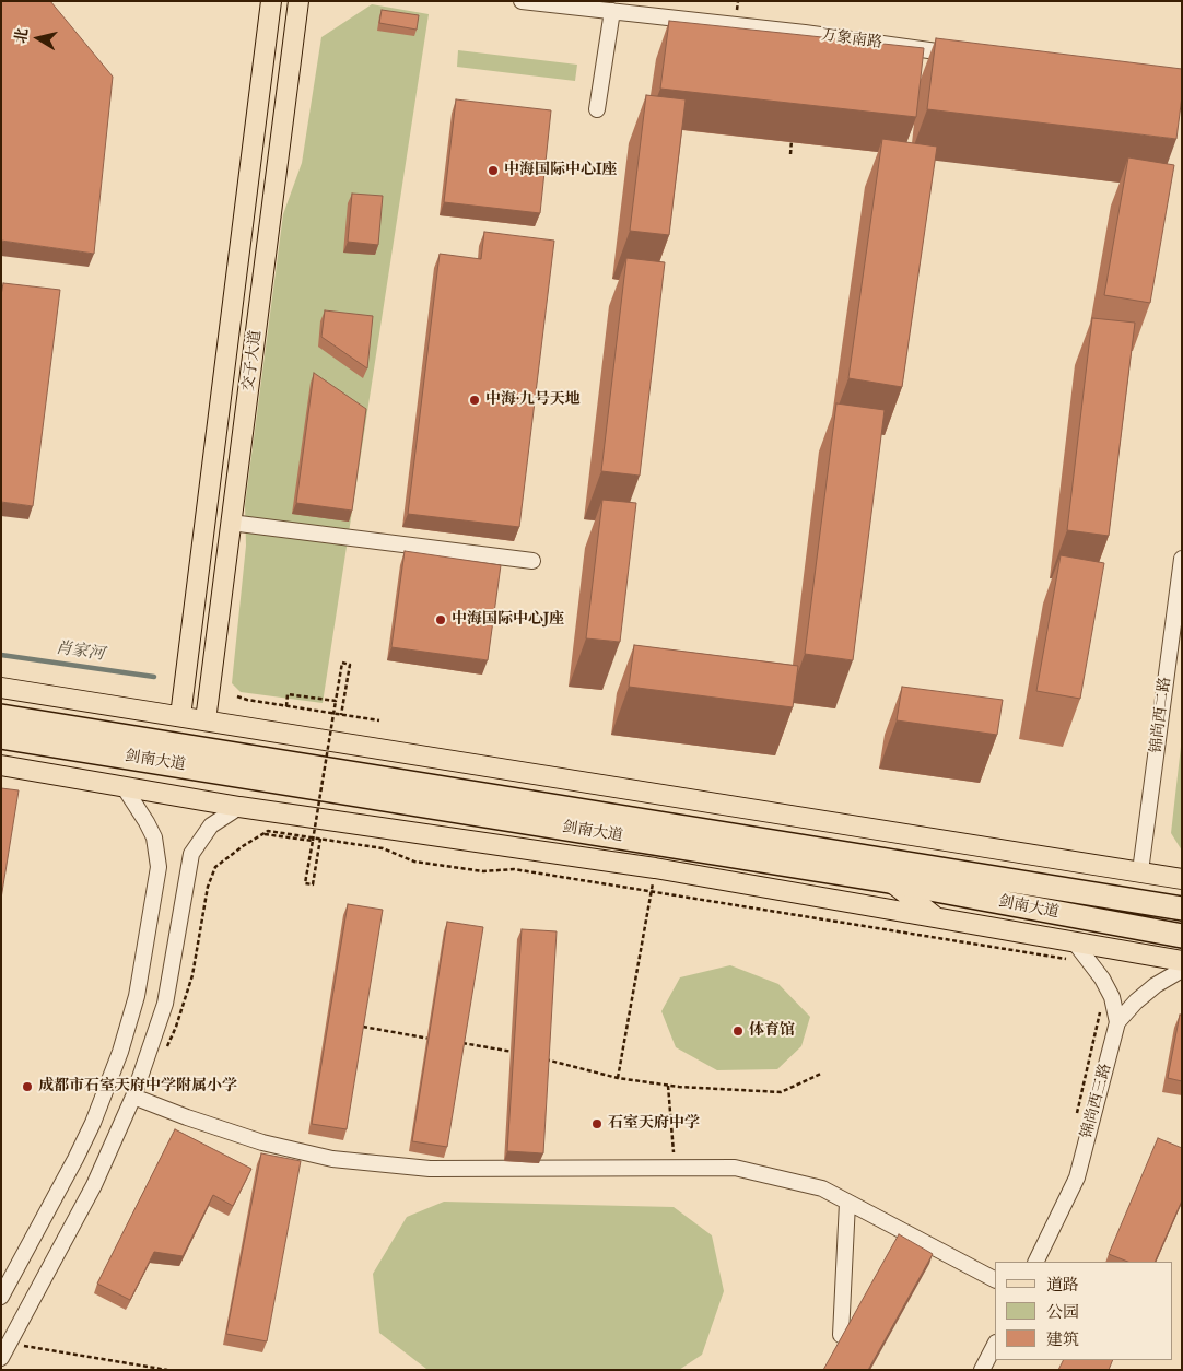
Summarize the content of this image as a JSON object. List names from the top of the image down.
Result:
{
  "streets": {
    "highway": ["剑南大道"],
    "main road": ["交子大道"],
    "street": ["万象南路", "锦尚西二路", "锦尚西三路"]
  },
  "water": ["肖家河"],
  "places": [
    "中海国际中心I座",
    "中海·九号天地",
    "中海国际中心J座",
    "体育馆",
    "成都市石室天府中学附属小学",
    "石室天府中学"
  ],
  "legend": ["道路", "公园", "建筑"],
  "north": "left"
}
